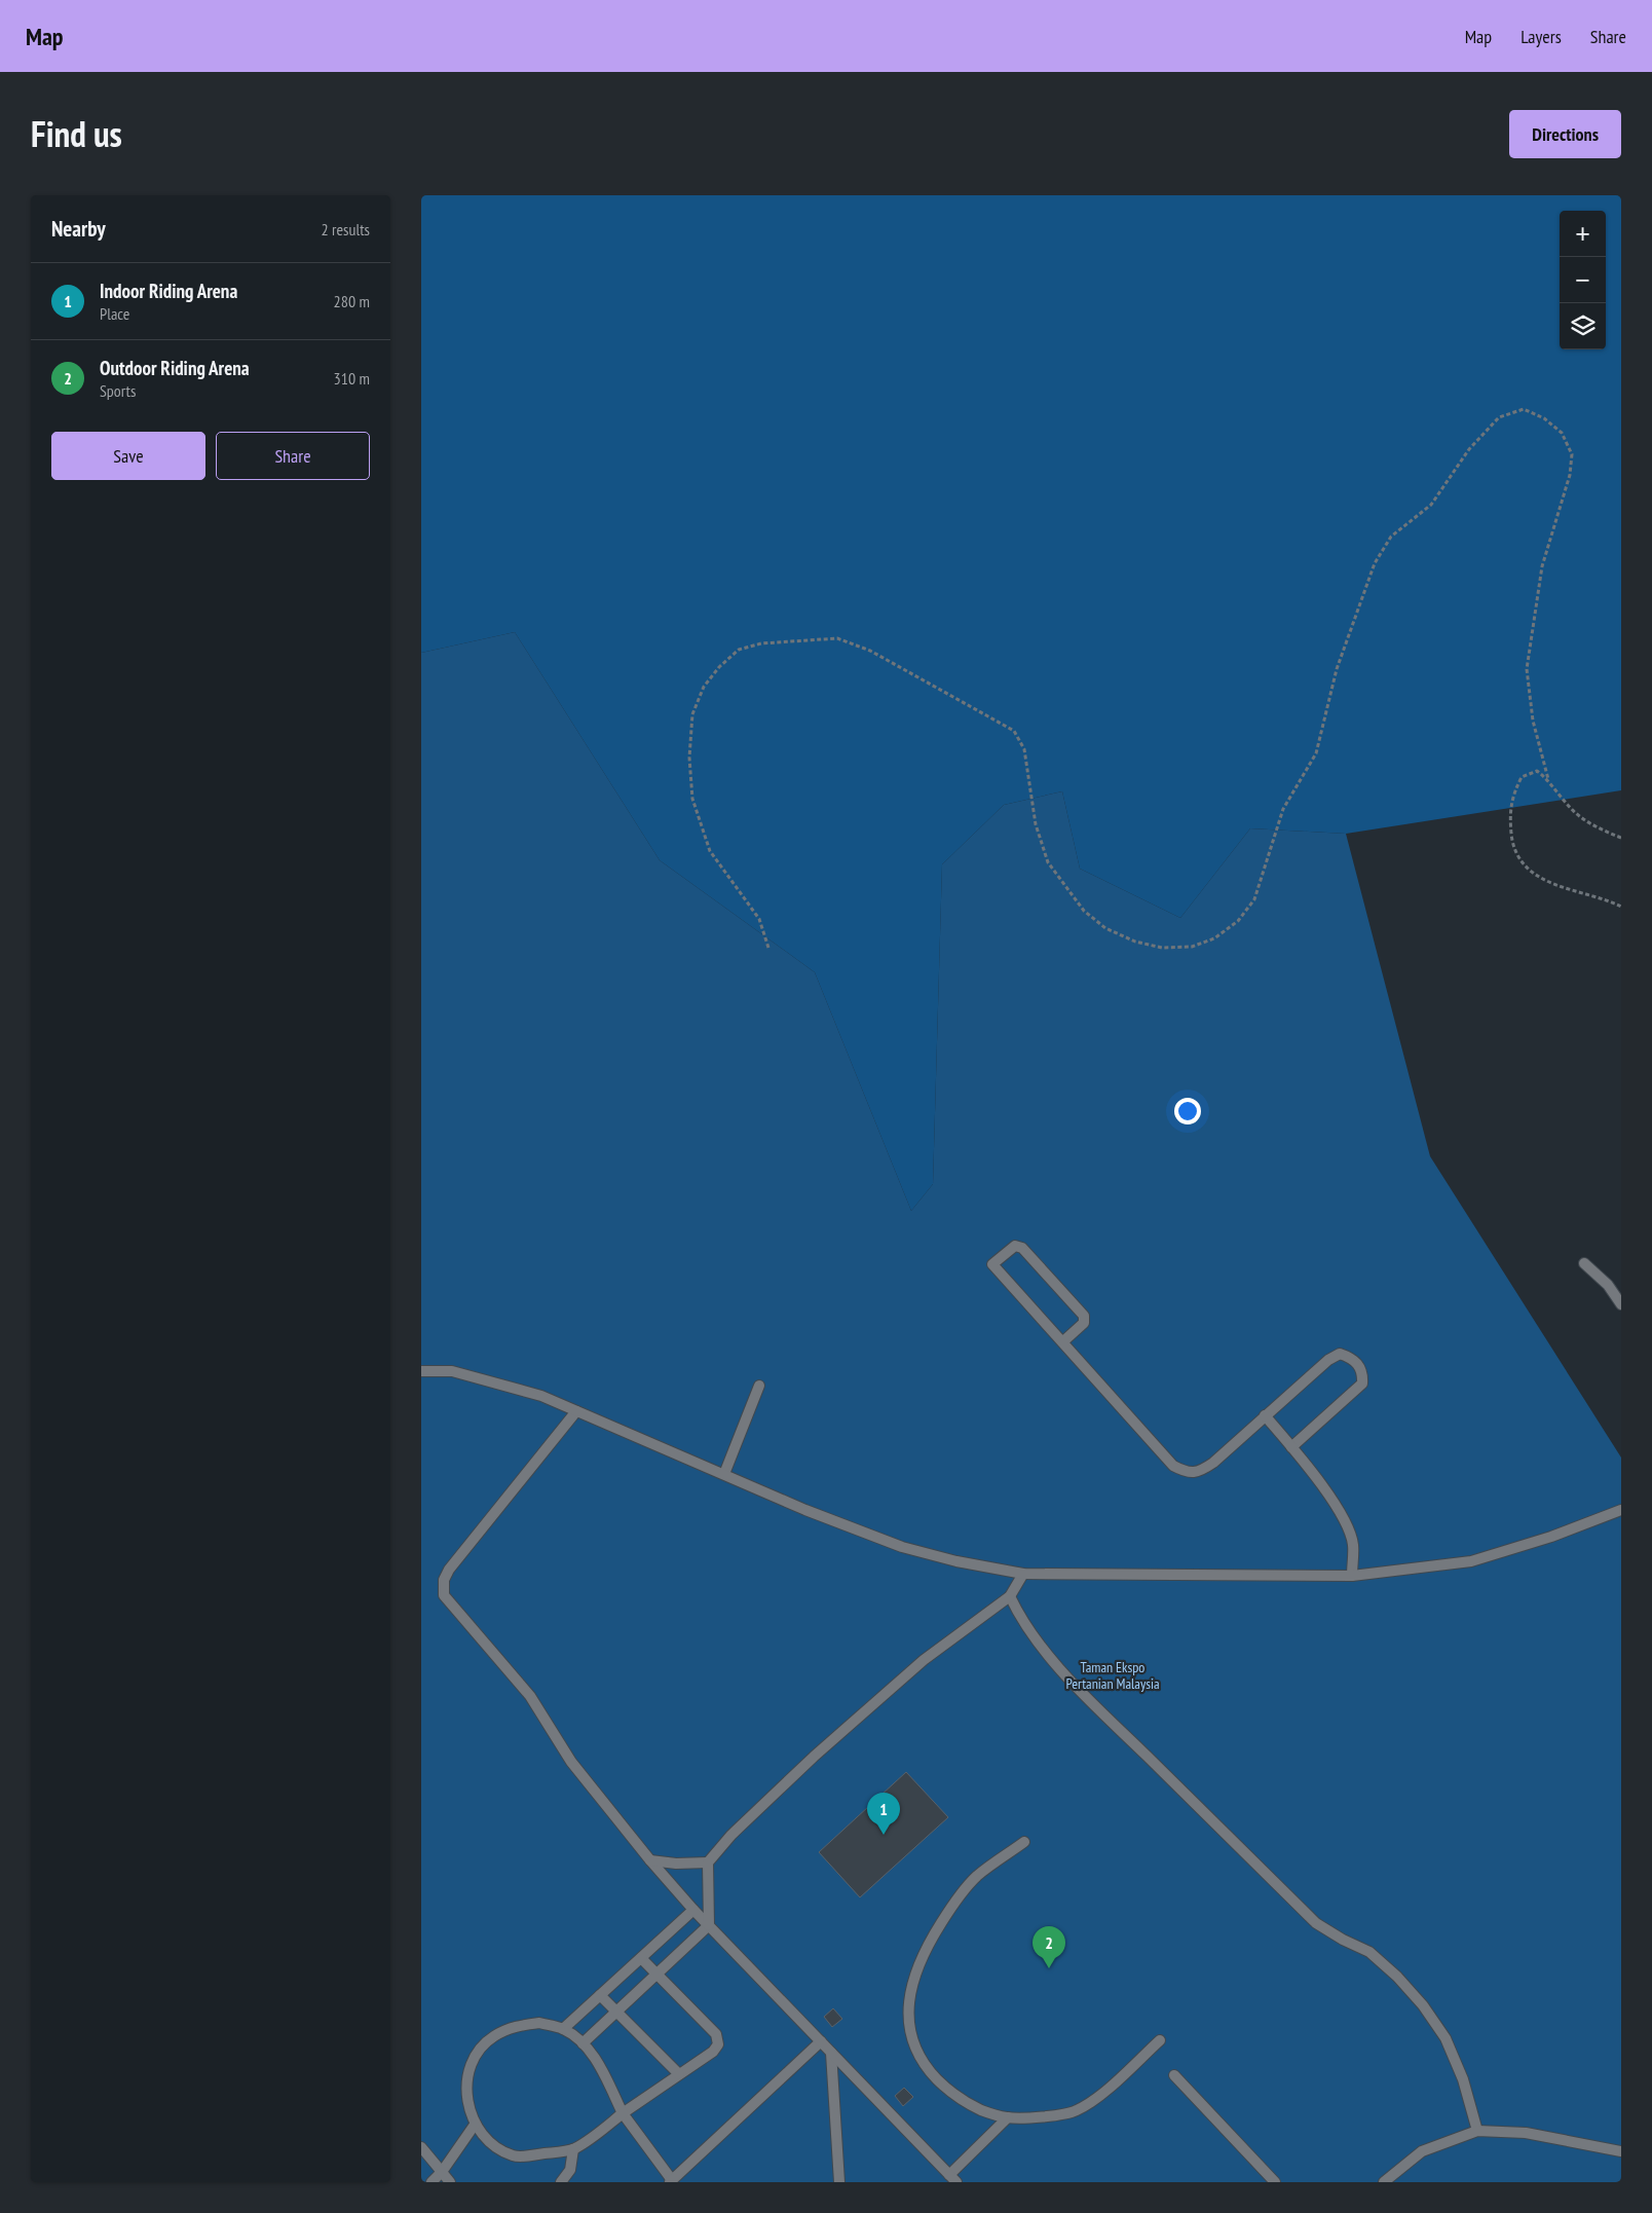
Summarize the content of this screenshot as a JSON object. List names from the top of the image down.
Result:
{
  "parks": ["Taman Ekspo Pertanian Malaysia"],
  "page": {
    "header": "Map",
    "nav": ["Map", "Layers", "Share"],
    "title": "Find us",
    "buttons": [
      "Directions",
      ["Save", "Share"]
    ],
    "heading": ["Nearby", "2 results"],
    "map_buttons": ["+", "−"],
    "list": [
      {
        "mark": "1",
        "name": "Indoor Riding Arena",
        "note": "Place",
        "value": "280 m"
      },
      {
        "mark": "2",
        "name": "Outdoor Riding Arena",
        "note": "Sports",
        "value": "310 m"
      }
    ],
    "pins": ["1", "2"]
  }
}
